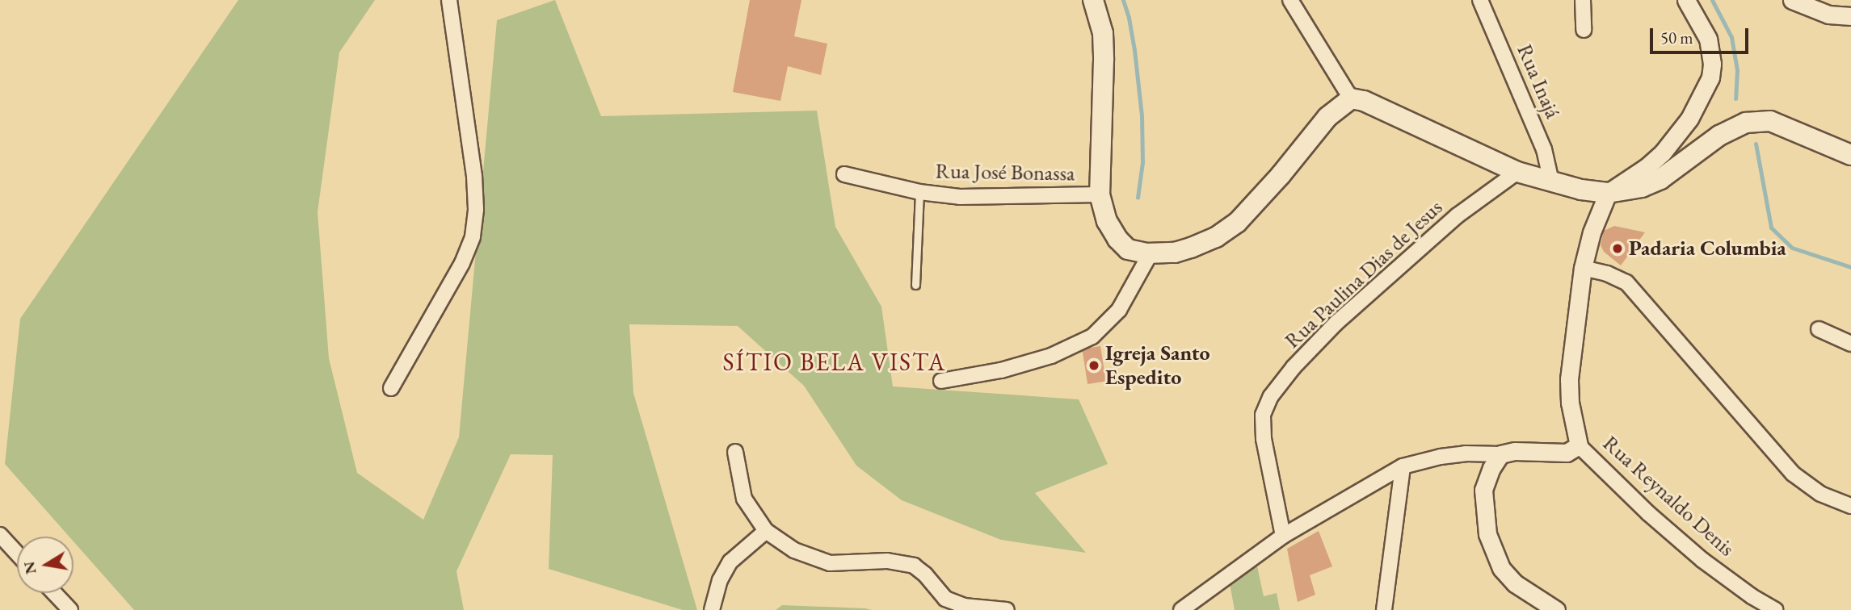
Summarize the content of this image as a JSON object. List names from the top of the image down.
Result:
{
  "streets": {
    "street": [
      "Rua Inajá",
      "Rua José Bonassa",
      "Rua Paulina Dias de Jesus",
      "Rua Reynaldo Denis"
    ]
  },
  "districts": ["SÍTIO BELA VISTA"],
  "places": ["Padaria Columbia", "Igreja Santo Espedito"],
  "scale_bar": "50 m",
  "north": "left"
}
